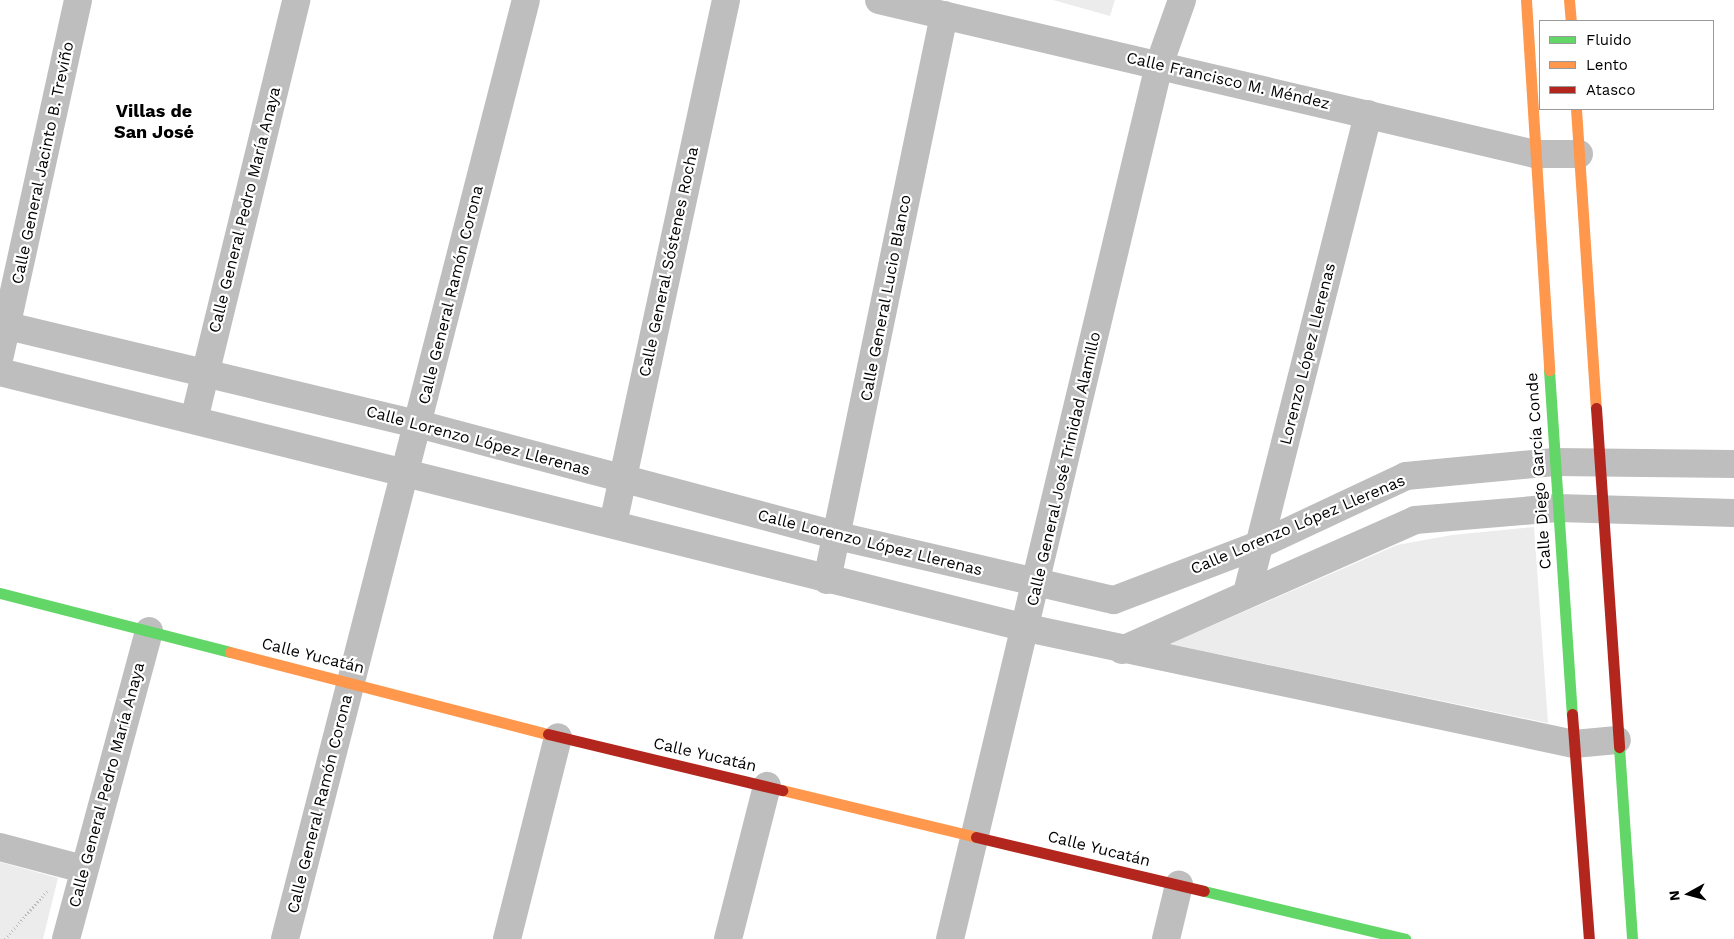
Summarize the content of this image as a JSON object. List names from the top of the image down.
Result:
{
  "streets": {
    "street": [
      "Calle Francisco M. Méndez",
      "Calle General Jacinto B. Treviño",
      "Calle General Pedro María Anaya",
      "Calle General Sóstenes Rocha",
      "Calle General Ramón Corona",
      "Calle General Lucio Blanco",
      "Lorenzo López Llerenas",
      "Calle Lorenzo López Llerenas",
      "Calle General José Trinidad Alamillo",
      "Calle Diego García Conde",
      "Calle Yucatán"
    ]
  },
  "crossings": [
    ["Calle Francisco M. Méndez", "Calle General Lucio Blanco"],
    ["Calle Francisco M. Méndez", "Lorenzo López Llerenas"],
    ["Calle Francisco M. Méndez", "Calle General José Trinidad Alamillo"],
    ["Calle Francisco M. Méndez", "Calle Diego García Conde"],
    ["Calle General Jacinto B. Treviño", "Calle Lorenzo López Llerenas"],
    ["Calle General Pedro María Anaya", "Calle Lorenzo López Llerenas"],
    ["Calle General Pedro María Anaya", "Calle Yucatán"],
    ["Calle General Sóstenes Rocha", "Calle Lorenzo López Llerenas"],
    ["Calle General Ramón Corona", "Calle Lorenzo López Llerenas"],
    ["Calle General Ramón Corona", "Calle Yucatán"],
    ["Calle General Lucio Blanco", "Calle Lorenzo López Llerenas"],
    ["Lorenzo López Llerenas", "Calle Lorenzo López Llerenas"],
    ["Calle Lorenzo López Llerenas", "Calle General José Trinidad Alamillo"],
    ["Calle Lorenzo López Llerenas", "Calle Diego García Conde"],
    ["Calle General José Trinidad Alamillo", "Calle Yucatán"]
  ],
  "districts": ["Villas de San José"],
  "legend": ["Fluido", "Lento", "Atasco"],
  "north": "left"
}
